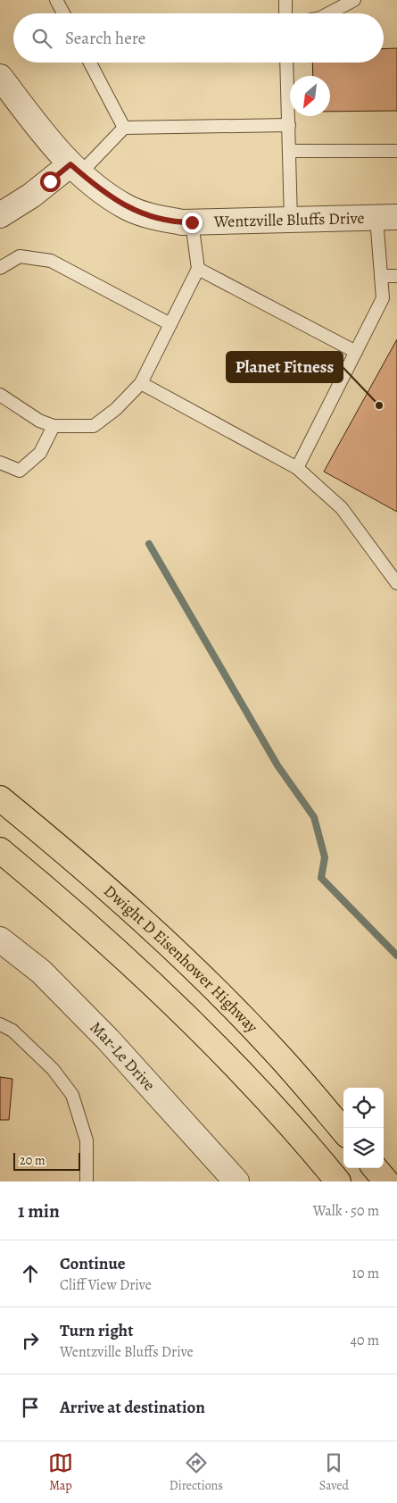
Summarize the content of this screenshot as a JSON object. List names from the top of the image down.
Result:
{
  "streets": {
    "highway": ["Dwight D Eisenhower Highway"],
    "street": ["Wentzville Bluffs Drive", "Mar-Le Drive"]
  },
  "places": ["Planet Fitness"],
  "scale_bar": "20 m",
  "north": "bottom left",
  "page": {
    "search": "Search here",
    "scale": "20 m",
    "heading": ["1 min", "Walk · 50 m"],
    "list": [
      ["Continue", "Cliff View Drive", "10 m"],
      ["Turn right", "Wentzville Bluffs Drive", "40 m"],
      "Arrive at destination"
    ],
    "nav": ["Map", "Directions", "Saved"]
  }
}
